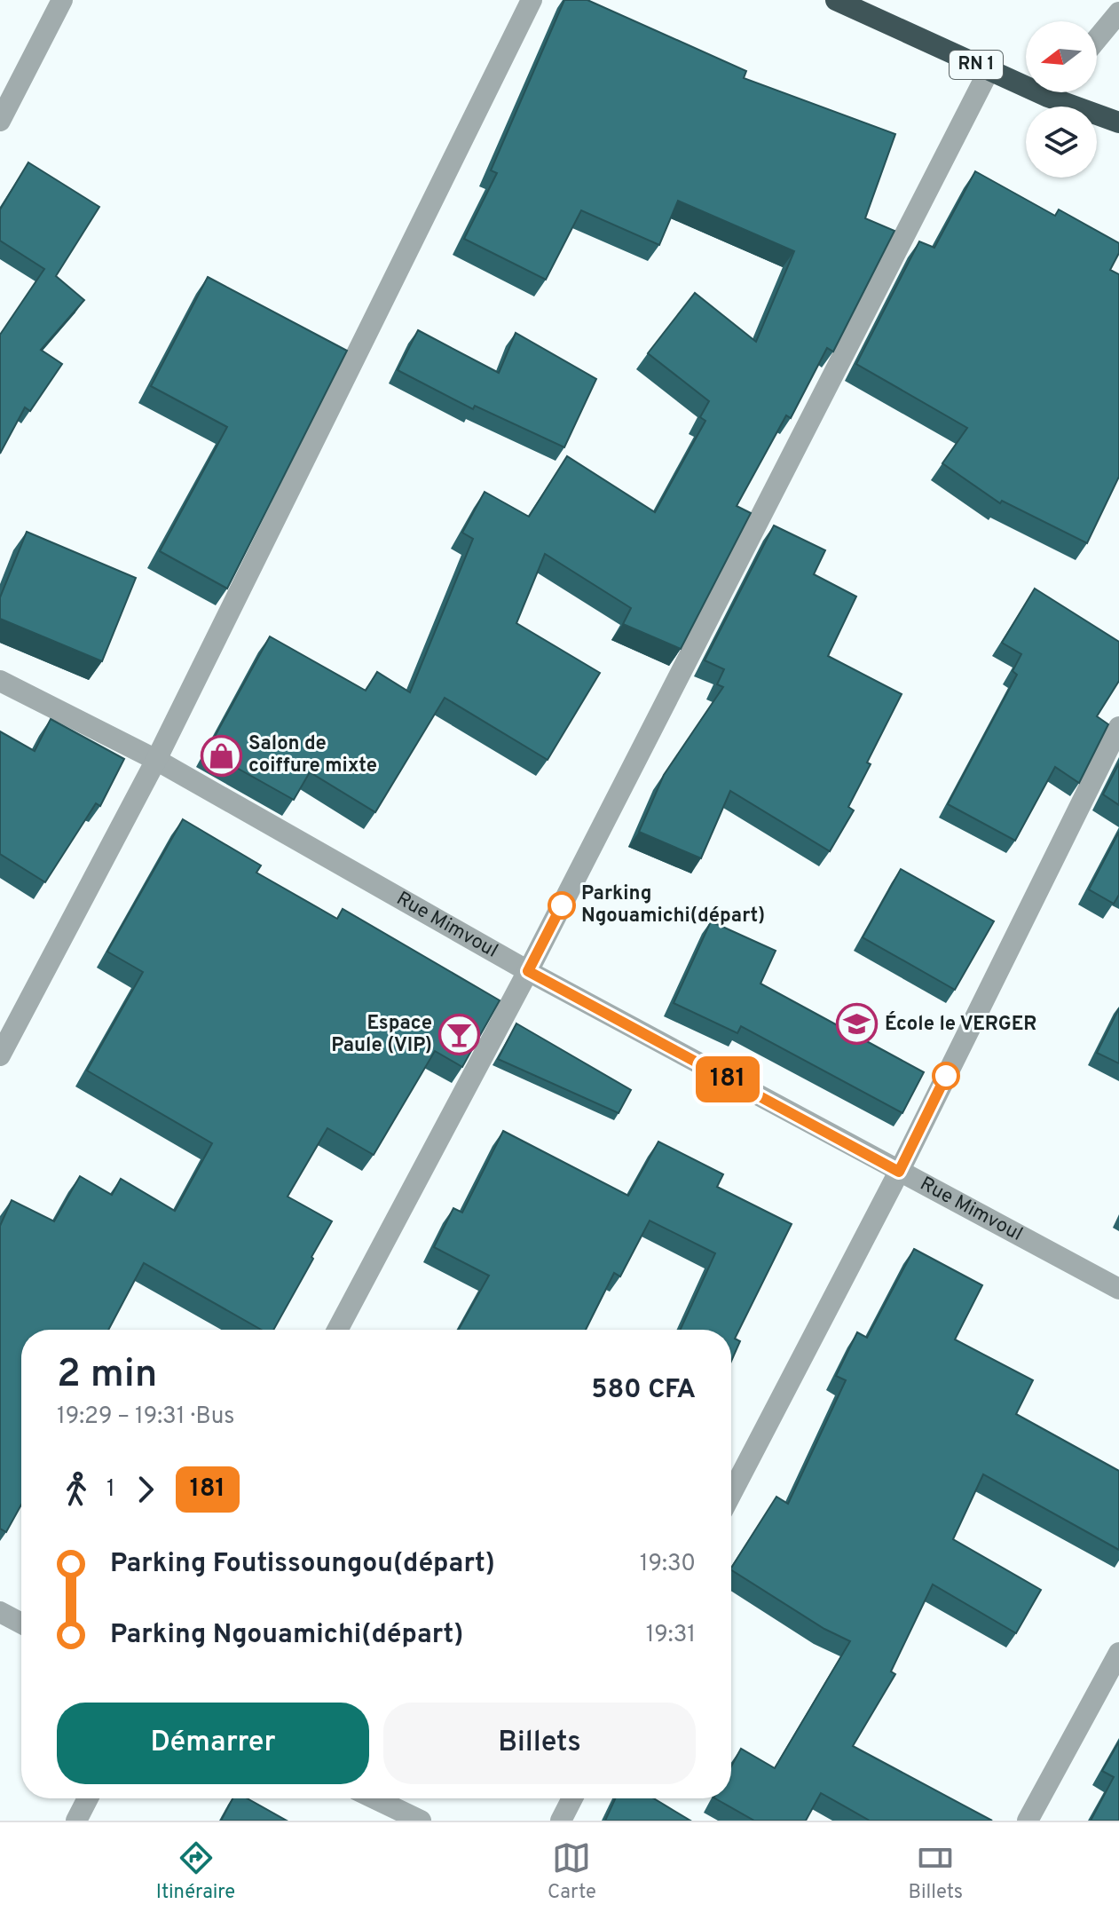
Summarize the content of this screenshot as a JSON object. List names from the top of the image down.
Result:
{
  "streets": {
    "highway": ["RN 1"],
    "street": ["Rue Mimvoul"]
  },
  "places": {
    "shop": ["Salon de coiffure mixte"],
    "other": ["Parking Ngouamichi(départ)"],
    "school or university": ["École le VERGER"],
    "bar": ["Espace Paule (VIP)"]
  },
  "lines": ["bus line 181"],
  "north": "left",
  "page": {
    "on_map": "181",
    "heading": ["2 min", "19:29 – 19:31 · Bus", "580 CFA"],
    "legs": ["1", "181"],
    "list": [
      {
        "name": "Parking Foutissoungou(départ)",
        "value": "19:30"
      },
      {
        "name": "Parking Ngouamichi(départ)",
        "value": "19:31"
      }
    ],
    "buttons": ["Démarrer", "Billets"],
    "tabs": ["Itinéraire", "Carte", "Billets"]
  }
}
